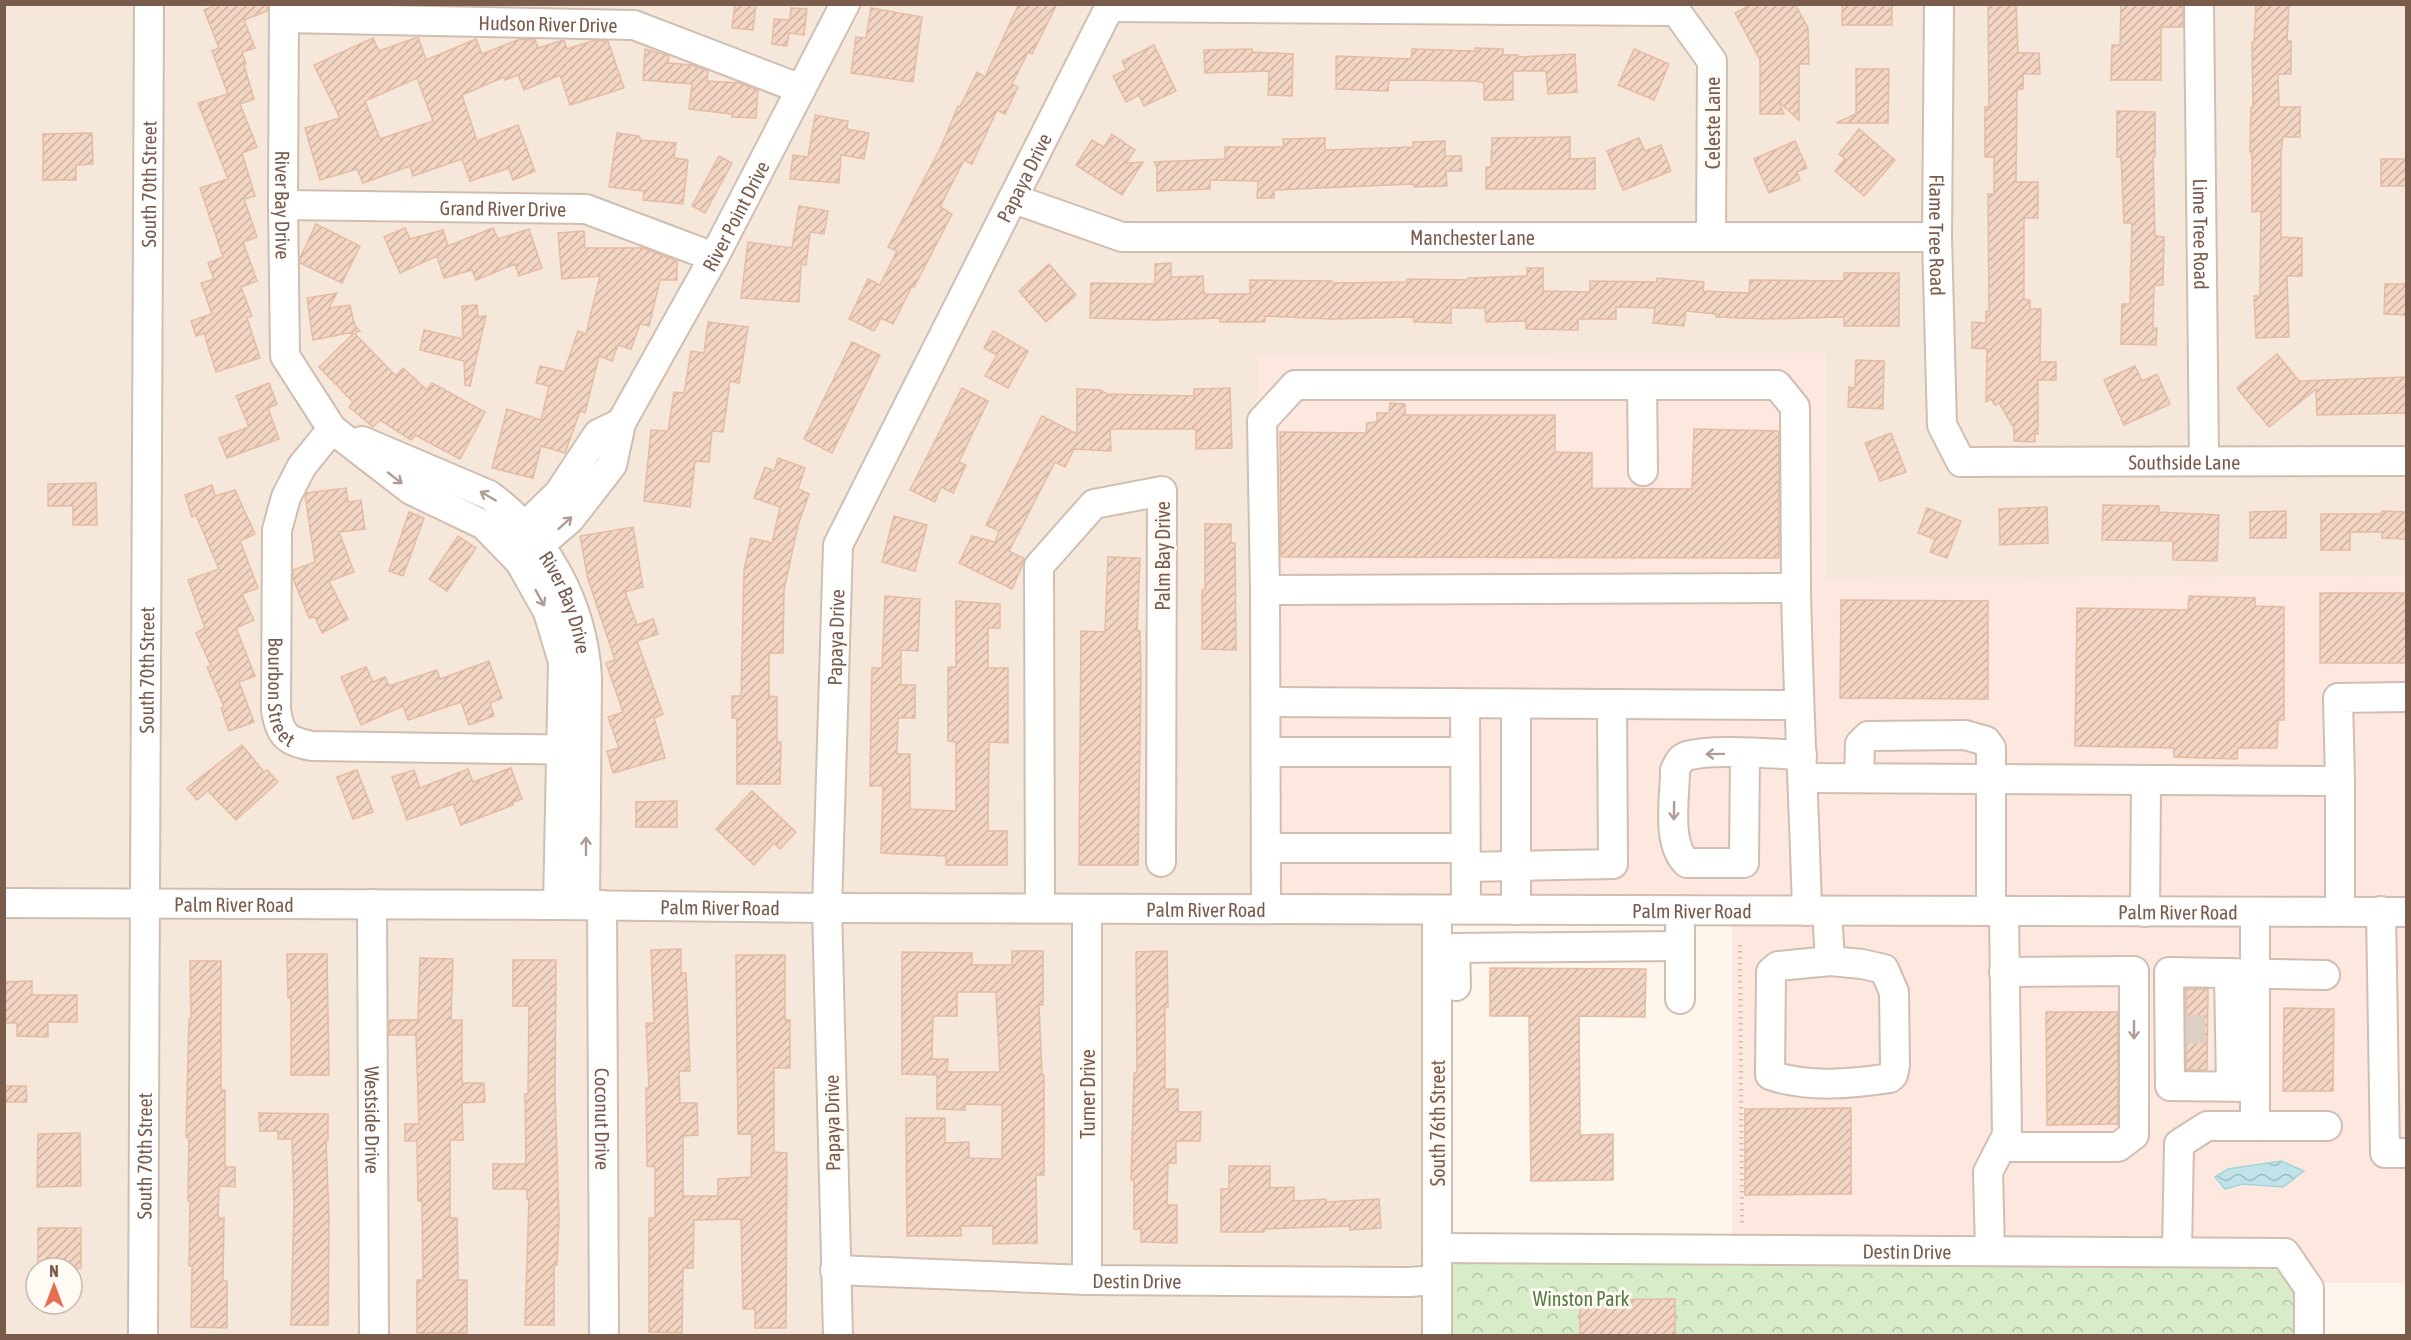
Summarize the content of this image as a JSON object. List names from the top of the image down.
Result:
{
  "streets": {
    "street": [
      "Hudson River Drive",
      "Celeste Lane",
      "Papaya Drive",
      "South 70th Street",
      "River Bay Drive",
      "Grand River Drive",
      "River Point Drive",
      "Lime Tree Road",
      "Flame Tree Road",
      "Manchester Lane",
      "Southside Lane",
      "Palm Bay Drive",
      "Bourbon Street",
      "Palm River Road",
      "Turner Drive",
      "Westside Drive",
      "Coconut Drive",
      "South 76th Street",
      "Destin Drive"
    ]
  },
  "crossings": [
    ["Hudson River Drive", "River Bay Drive"],
    ["Hudson River Drive", "River Point Drive"],
    ["Celeste Lane", "Papaya Drive"],
    ["Celeste Lane", "Manchester Lane"],
    ["Papaya Drive", "Manchester Lane"],
    ["Papaya Drive", "Palm River Road"],
    ["Papaya Drive", "Destin Drive"],
    ["South 70th Street", "Palm River Road"],
    ["River Bay Drive", "Grand River Drive"],
    ["River Bay Drive", "River Point Drive"],
    ["River Bay Drive", "Bourbon Street"],
    ["River Bay Drive", "Palm River Road"],
    ["River Bay Drive", "Coconut Drive"],
    ["Grand River Drive", "River Point Drive"],
    ["Lime Tree Road", "Southside Lane"],
    ["Flame Tree Road", "Manchester Lane"],
    ["Flame Tree Road", "Southside Lane"],
    ["Palm Bay Drive", "Palm River Road"],
    ["Palm River Road", "Turner Drive"],
    ["Palm River Road", "Westside Drive"],
    ["Palm River Road", "Coconut Drive"],
    ["Palm River Road", "South 76th Street"],
    ["Turner Drive", "Destin Drive"],
    ["South 76th Street", "Destin Drive"]
  ],
  "parks": ["Winston Park"],
  "north": "top"
}
